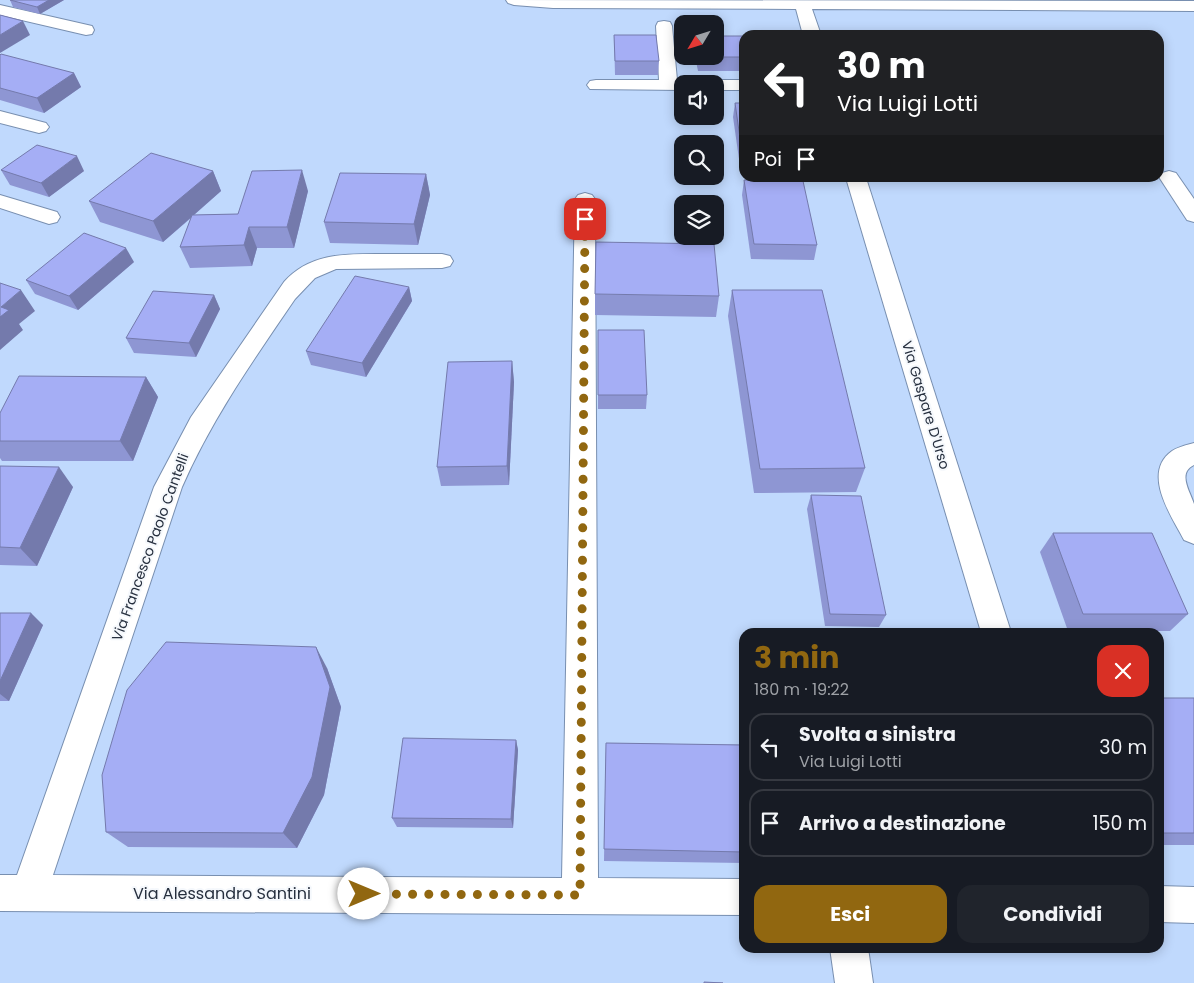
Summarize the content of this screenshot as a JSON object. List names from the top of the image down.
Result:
{
  "streets": {
    "street": ["Via Gaspare D'Urso", "Via Francesco Paolo Cantelli", "Via Alessandro Santini"]
  },
  "crossings": [
    ["Via Francesco Paolo Cantelli", "Via Alessandro Santini"]
  ],
  "north": "bottom left",
  "page": {
    "turn": ["30 m", "Via Luigi Lotti"],
    "then": "Poi",
    "heading": ["3 min", "180 m · 19:22"],
    "list": [
      {
        "name": "Svolta a sinistra",
        "note": "Via Luigi Lotti",
        "value": "30 m"
      },
      {
        "name": "Arrivo a destinazione",
        "value": "150 m"
      }
    ],
    "buttons": ["Esci", "Condividi"]
  }
}
